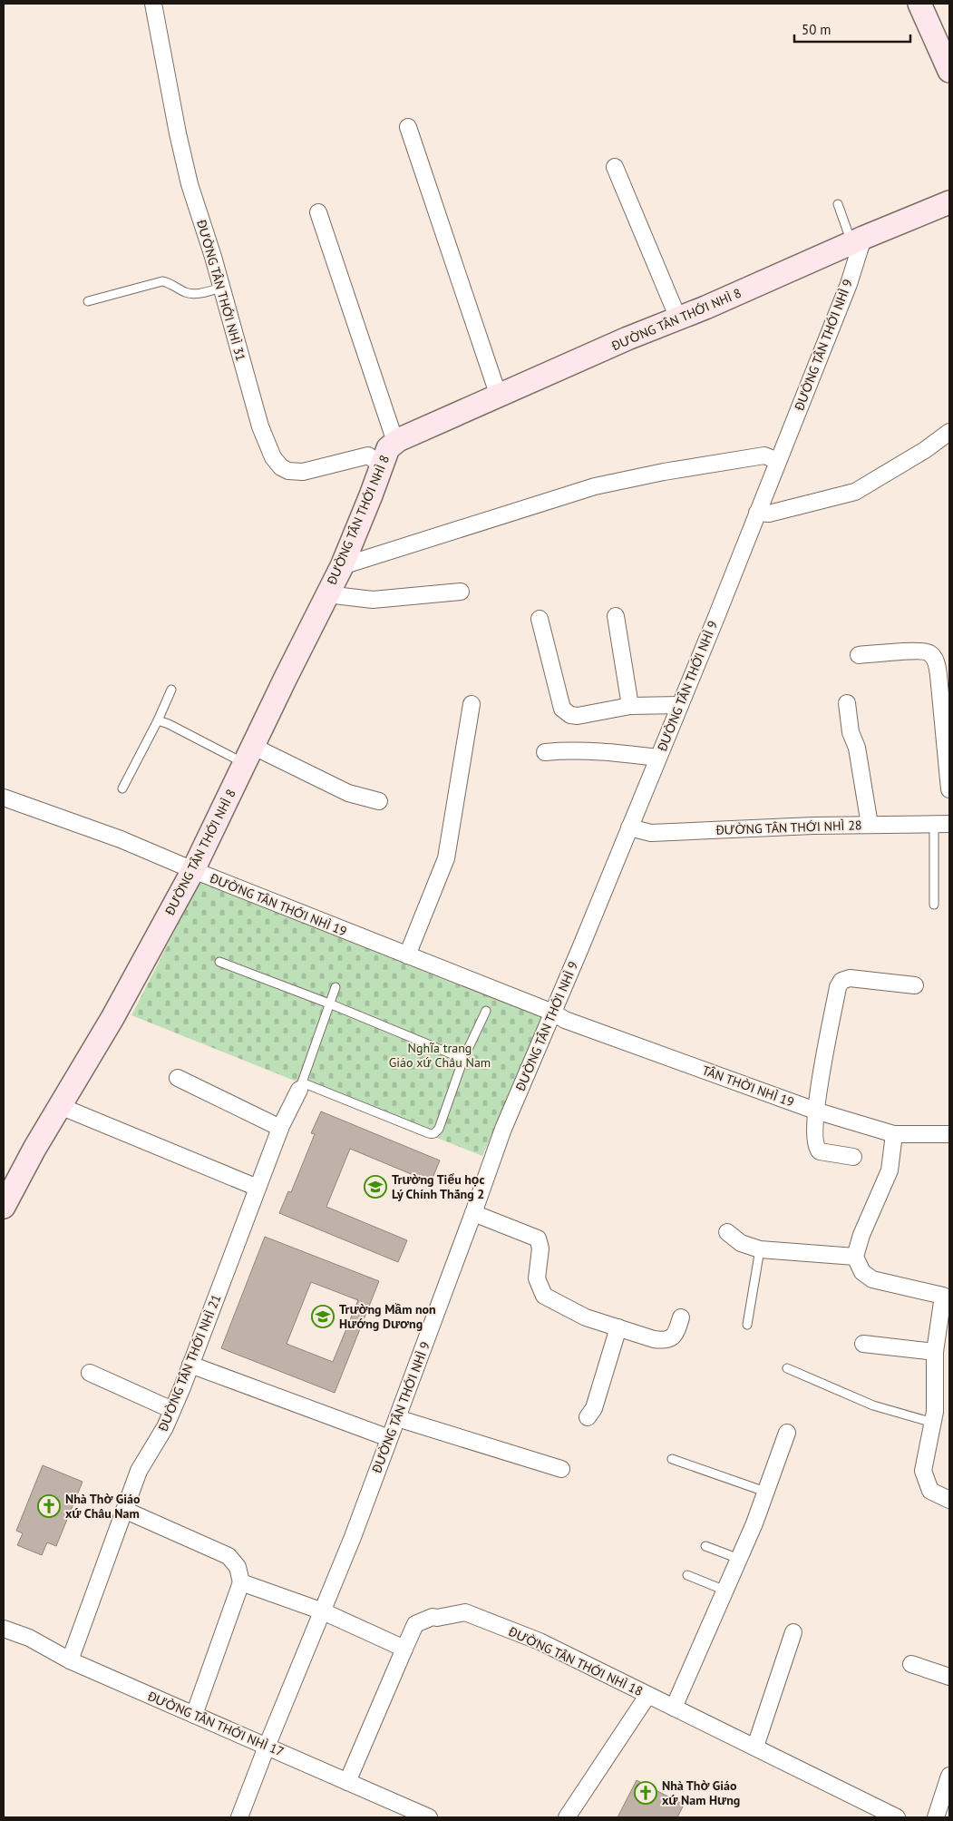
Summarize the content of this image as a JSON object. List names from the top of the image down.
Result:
{
  "streets": {
    "street": [
      "ĐƯỜNG TÂN THỚI NHÌ 31",
      "ĐƯỜNG TÂN THỚI NHÌ 8",
      "ĐƯỜNG TÂN THỚI NHÌ 9",
      "ĐƯỜNG TÂN THỚI NHÌ 28",
      "ĐƯỜNG TÂN THỚI NHÌ 19",
      "TÂN THỜI NHÌ 19",
      "ĐƯỜNG TÂN THỚI NHÌ 21",
      "ĐƯỜNG TÂN THỚI NHÌ 18",
      "ĐƯỜNG TÂN THỚI NHÌ 17"
    ]
  },
  "crossings": [
    ["ĐƯỜNG TÂN THỚI NHÌ 31", "ĐƯỜNG TÂN THỚI NHÌ 8"],
    ["ĐƯỜNG TÂN THỚI NHÌ 8", "ĐƯỜNG TÂN THỚI NHÌ 9"],
    ["ĐƯỜNG TÂN THỚI NHÌ 8", "ĐƯỜNG TÂN THỚI NHÌ 19"],
    ["ĐƯỜNG TÂN THỚI NHÌ 9", "ĐƯỜNG TÂN THỚI NHÌ 28"],
    ["ĐƯỜNG TÂN THỚI NHÌ 9", "ĐƯỜNG TÂN THỚI NHÌ 19"],
    ["ĐƯỜNG TÂN THỚI NHÌ 9", "TÂN THỜI NHÌ 19"],
    ["ĐƯỜNG TÂN THỚI NHÌ 9", "ĐƯỜNG TÂN THỚI NHÌ 17"],
    ["ĐƯỜNG TÂN THỚI NHÌ 19", "TÂN THỜI NHÌ 19"],
    ["ĐƯỜNG TÂN THỚI NHÌ 21", "ĐƯỜNG TÂN THỚI NHÌ 17"]
  ],
  "parks": ["Nghĩa trang Giáo xứ Châu Nam"],
  "places": {
    "school or university": ["Trường Tiểu học Lý Chính Thắng 2", "Trường Mầm non Hướng Dương"],
    "church": ["Nhà Thờ Giáo xứ Châu Nam", "Nhà Thờ Giáo xứ Nam Hưng"]
  },
  "scale_bar": "50 m"
}
